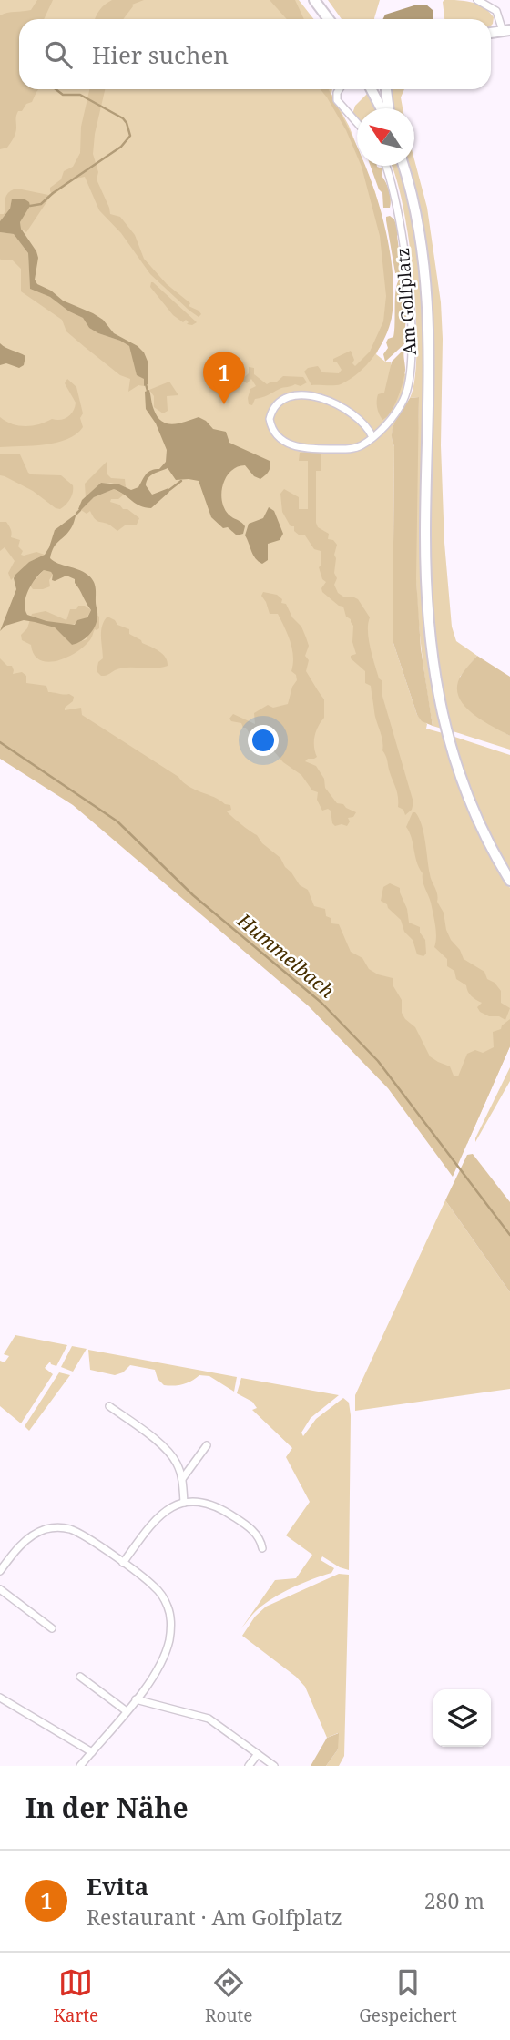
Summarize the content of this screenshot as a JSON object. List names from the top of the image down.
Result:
{
  "streets": {
    "street": ["Am Golfplatz"]
  },
  "water": ["Hummelbach"],
  "north": "top left",
  "page": {
    "search": "Hier suchen",
    "pins": "1",
    "heading": "In der Nähe",
    "list": [
      {
        "mark": "1",
        "name": "Evita",
        "note": "Restaurant · Am Golfplatz",
        "value": "280 m"
      }
    ],
    "nav": ["Karte", "Route", "Gespeichert"]
  }
}
